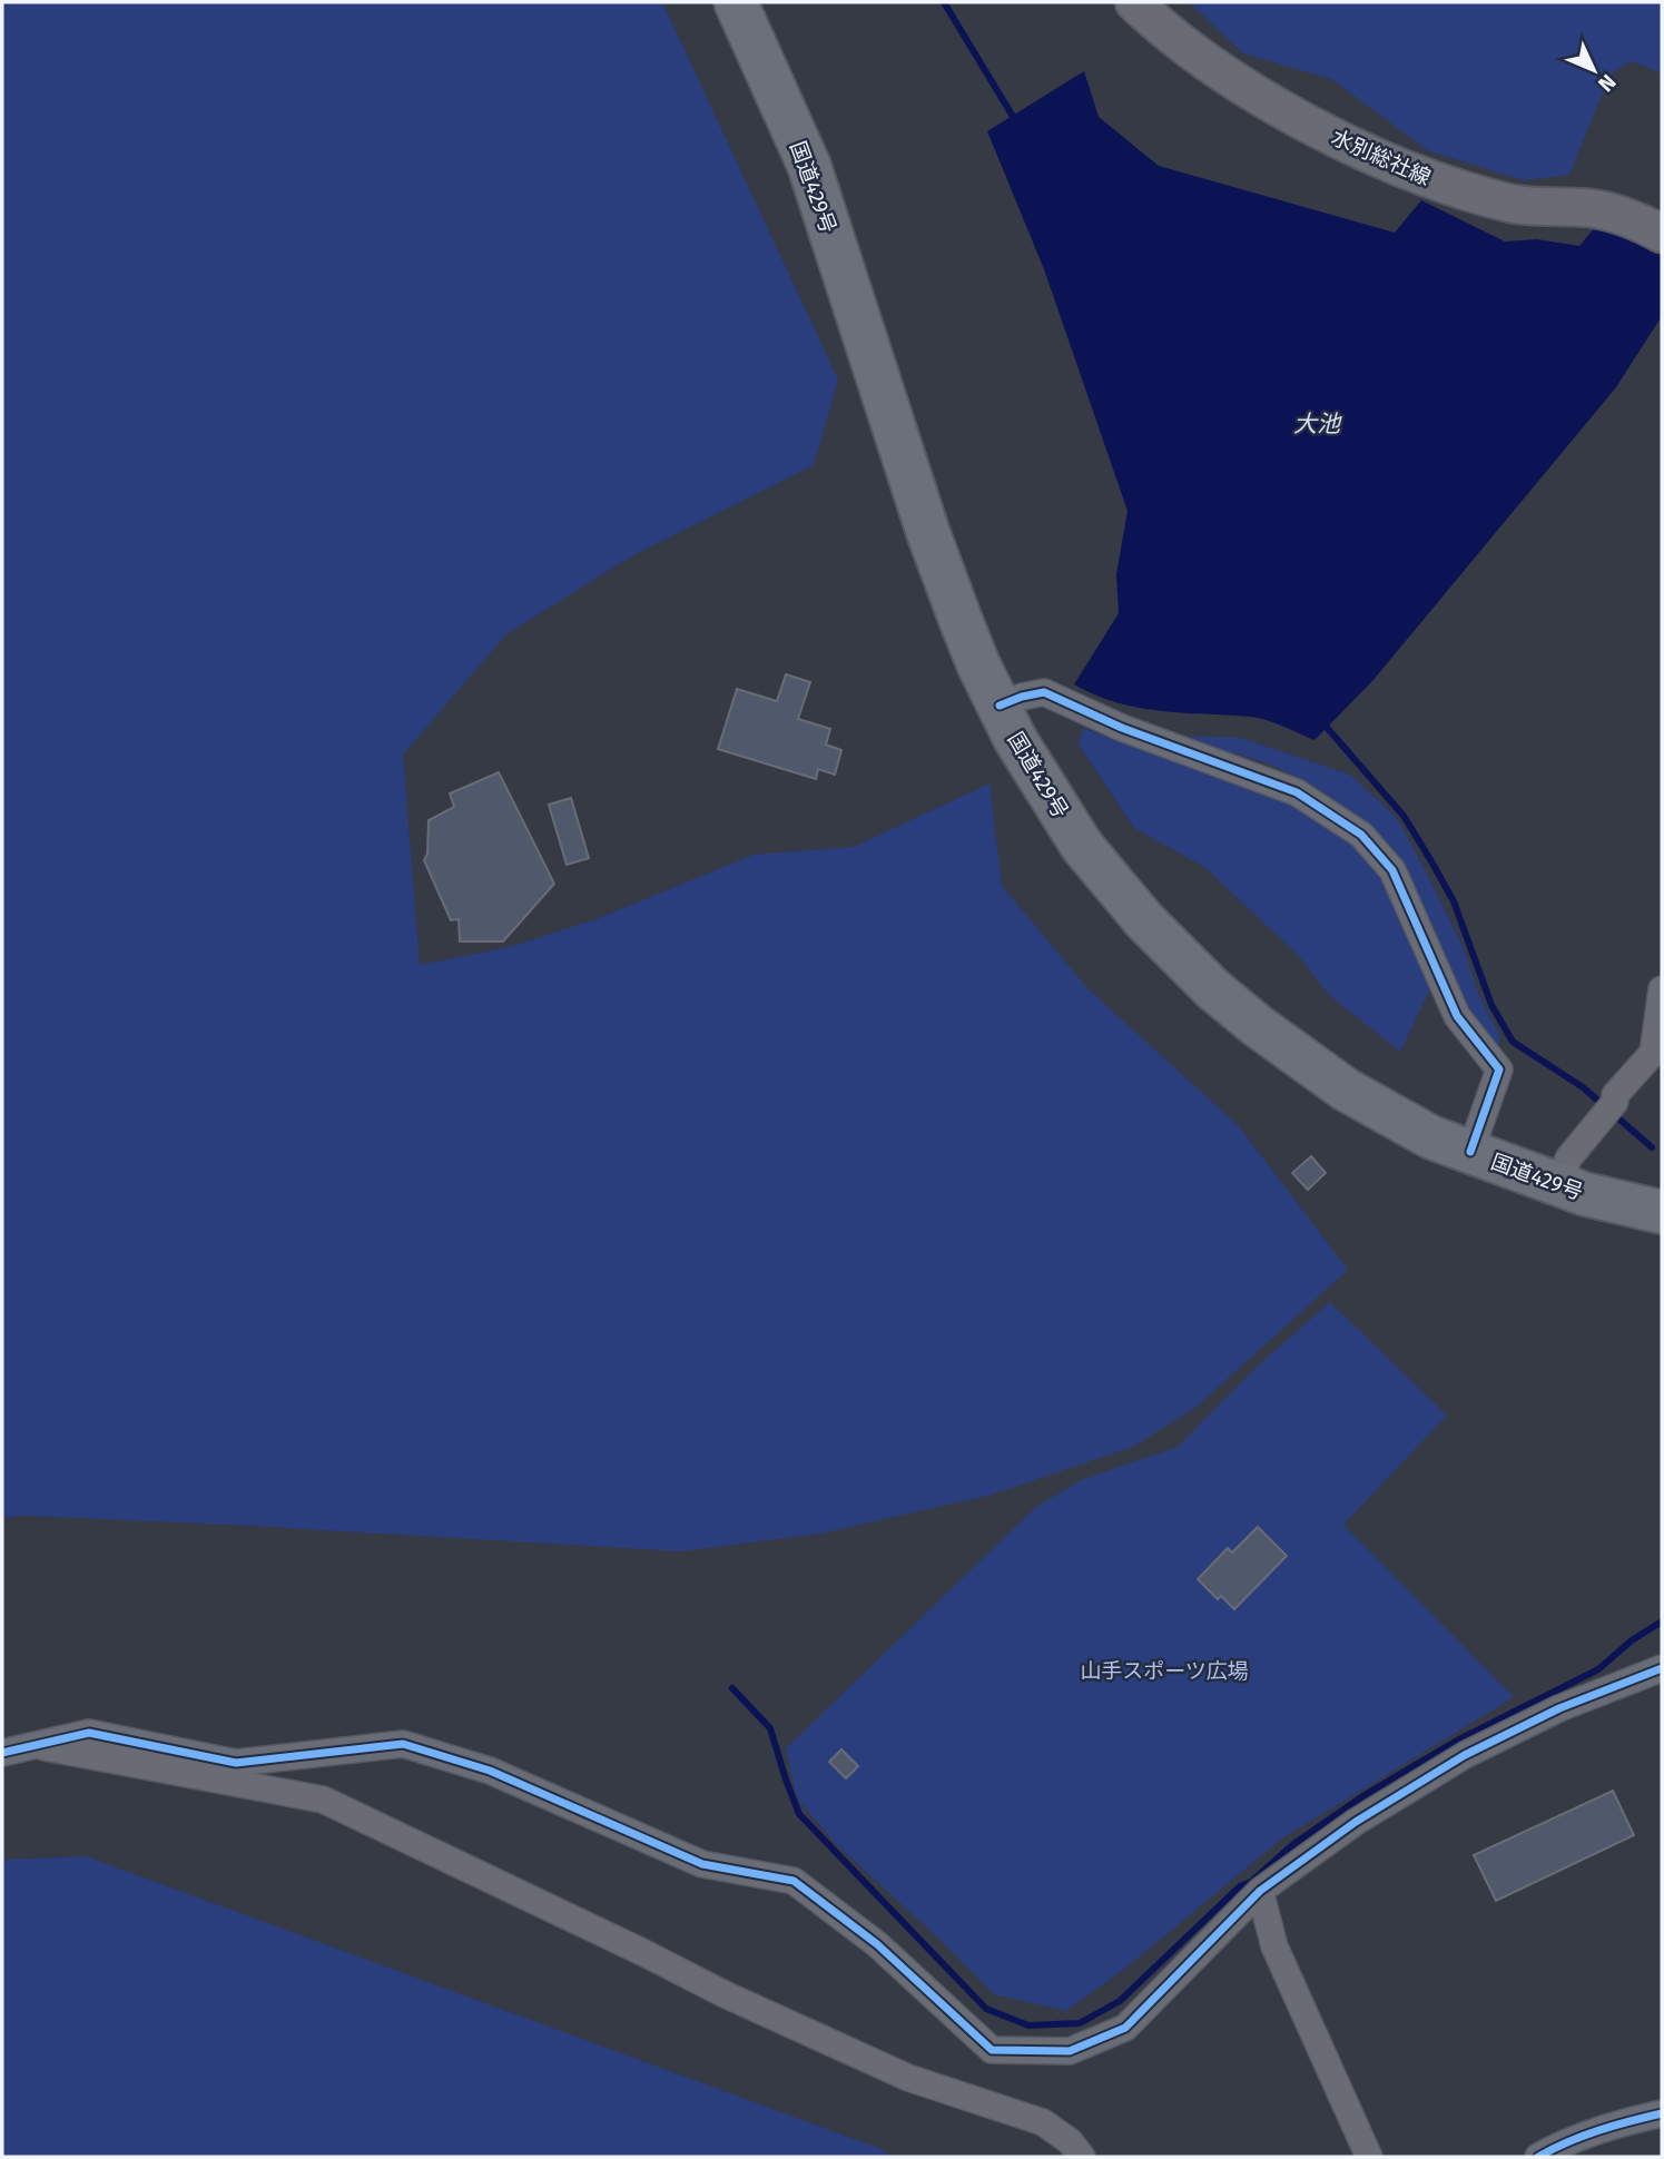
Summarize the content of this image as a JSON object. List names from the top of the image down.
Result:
{
  "streets": {
    "highway": ["国道429号"],
    "main road": ["水別総社線"]
  },
  "water": ["大池"],
  "parks": ["山手スポーツ広場"],
  "north": "bottom right"
}
